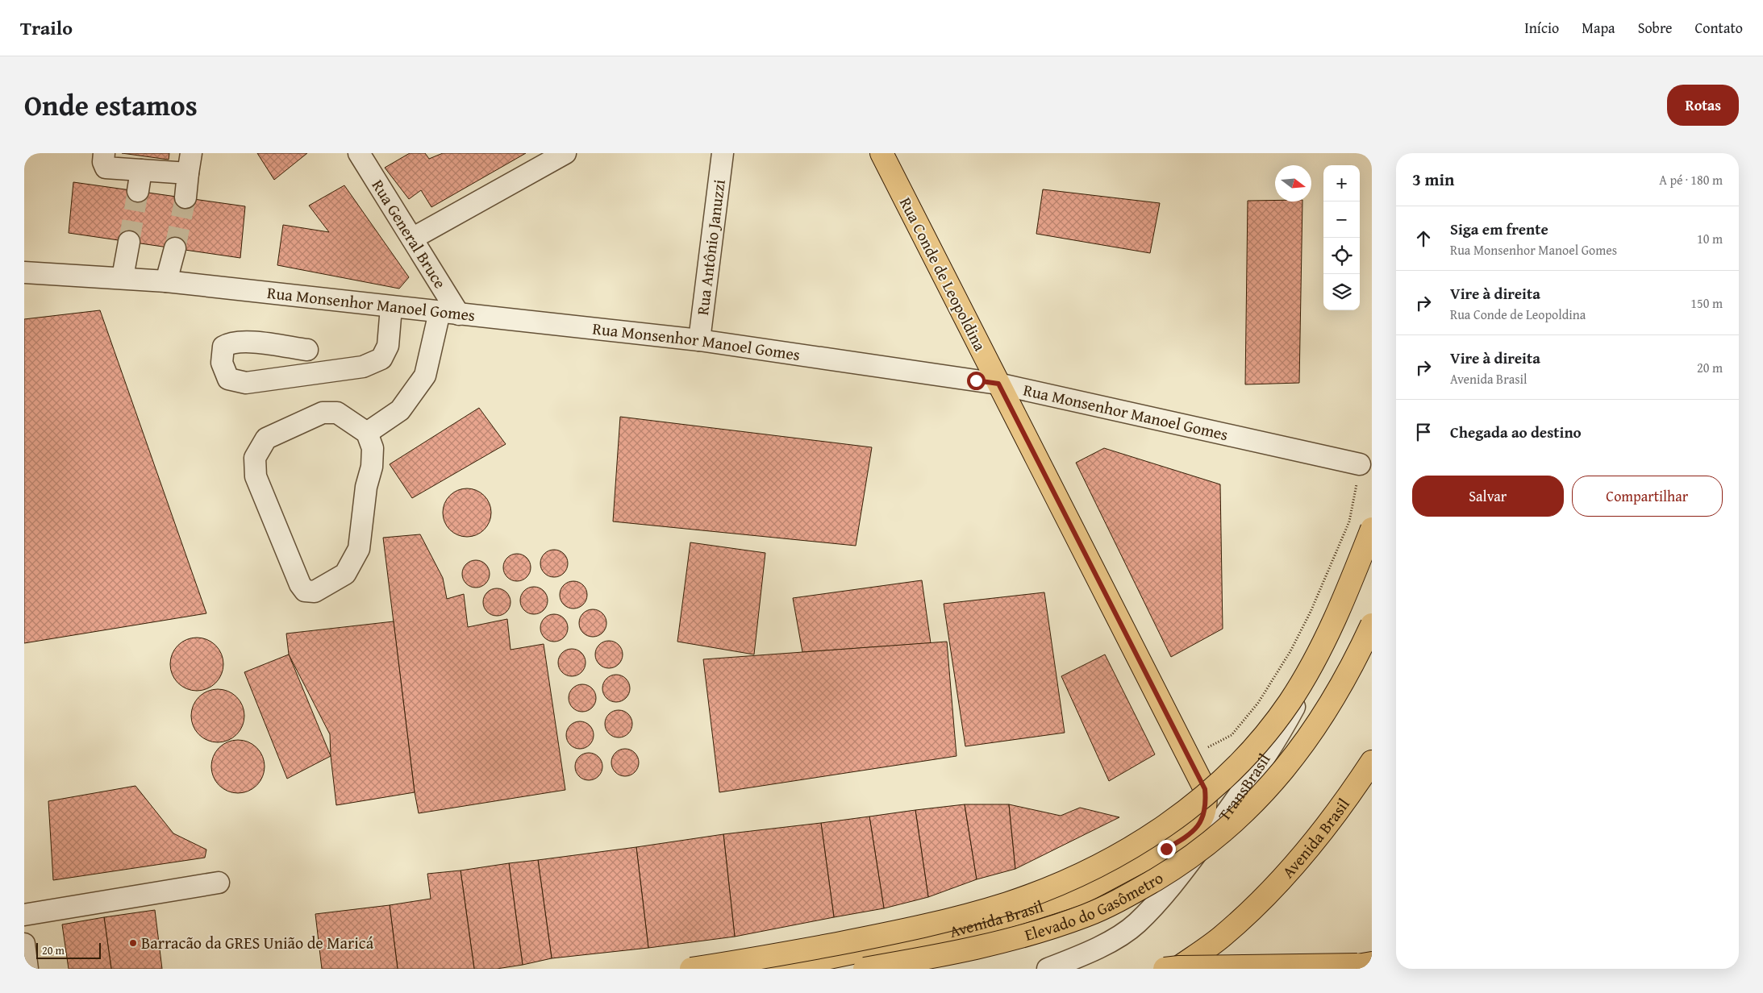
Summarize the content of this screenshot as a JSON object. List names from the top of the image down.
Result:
{
  "streets": {
    "main road": ["Rua Conde de Leopoldina", "Avenida Brasil", "Elevado do Gasômetro"],
    "street": [
      "Rua General Bruce",
      "Rua Antônio Januzzi",
      "Rua Monsenhor Manoel Gomes",
      "TransBrasil"
    ]
  },
  "crossings": [
    ["Rua General Bruce", "Rua Monsenhor Manoel Gomes"],
    ["Rua Antônio Januzzi", "Rua Monsenhor Manoel Gomes"],
    ["Rua Conde de Leopoldina", "Rua Monsenhor Manoel Gomes"],
    ["Rua Conde de Leopoldina", "TransBrasil"],
    ["Rua Conde de Leopoldina", "Avenida Brasil"],
    ["TransBrasil", "Avenida Brasil"]
  ],
  "places": ["Barracão da GRES União de Maricá"],
  "scale_bar": "20 m",
  "north": "right",
  "page": {
    "header": "Trailo",
    "nav": [
      "Início",
      "Mapa",
      "Sobre",
      "Contato"
    ],
    "title": "Onde estamos",
    "buttons": [
      "Rotas",
      ["Salvar", "Compartilhar"]
    ],
    "heading": ["3 min", "A pé · 180 m"],
    "map_buttons": ["+", "−"],
    "list": [
      ["Siga em frente", "Rua Monsenhor Manoel Gomes", "10 m"],
      ["Vire à direita", "Rua Conde de Leopoldina", "150 m"],
      ["Vire à direita", "Avenida Brasil", "20 m"],
      "Chegada ao destino"
    ],
    "scale": "20 m"
  }
}
